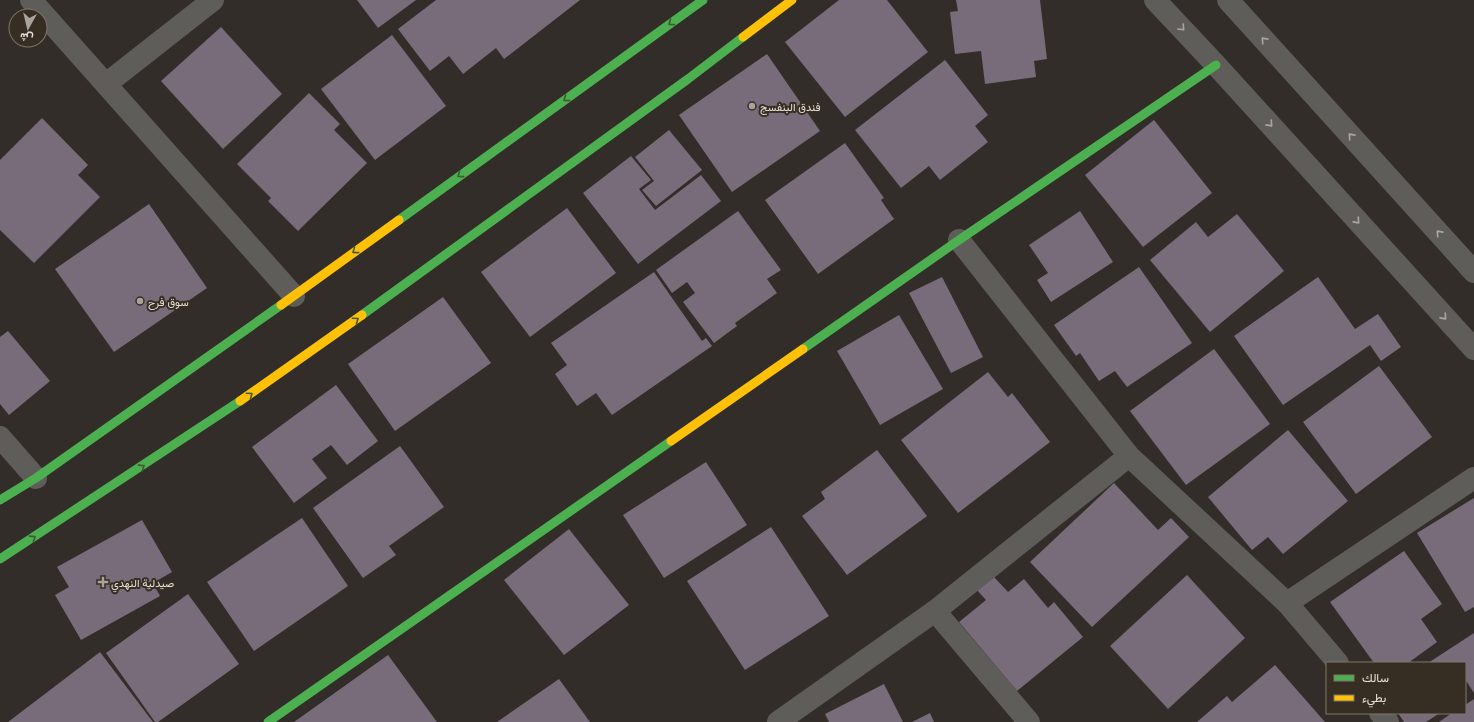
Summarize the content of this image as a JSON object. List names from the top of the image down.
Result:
{
  "places": {
    "other": ["فندق البنفسج", "سوق فرح"],
    "health": ["صيدلية النهدي"]
  },
  "legend": ["سالك", "بطيء"],
  "north": "bottom"
}
